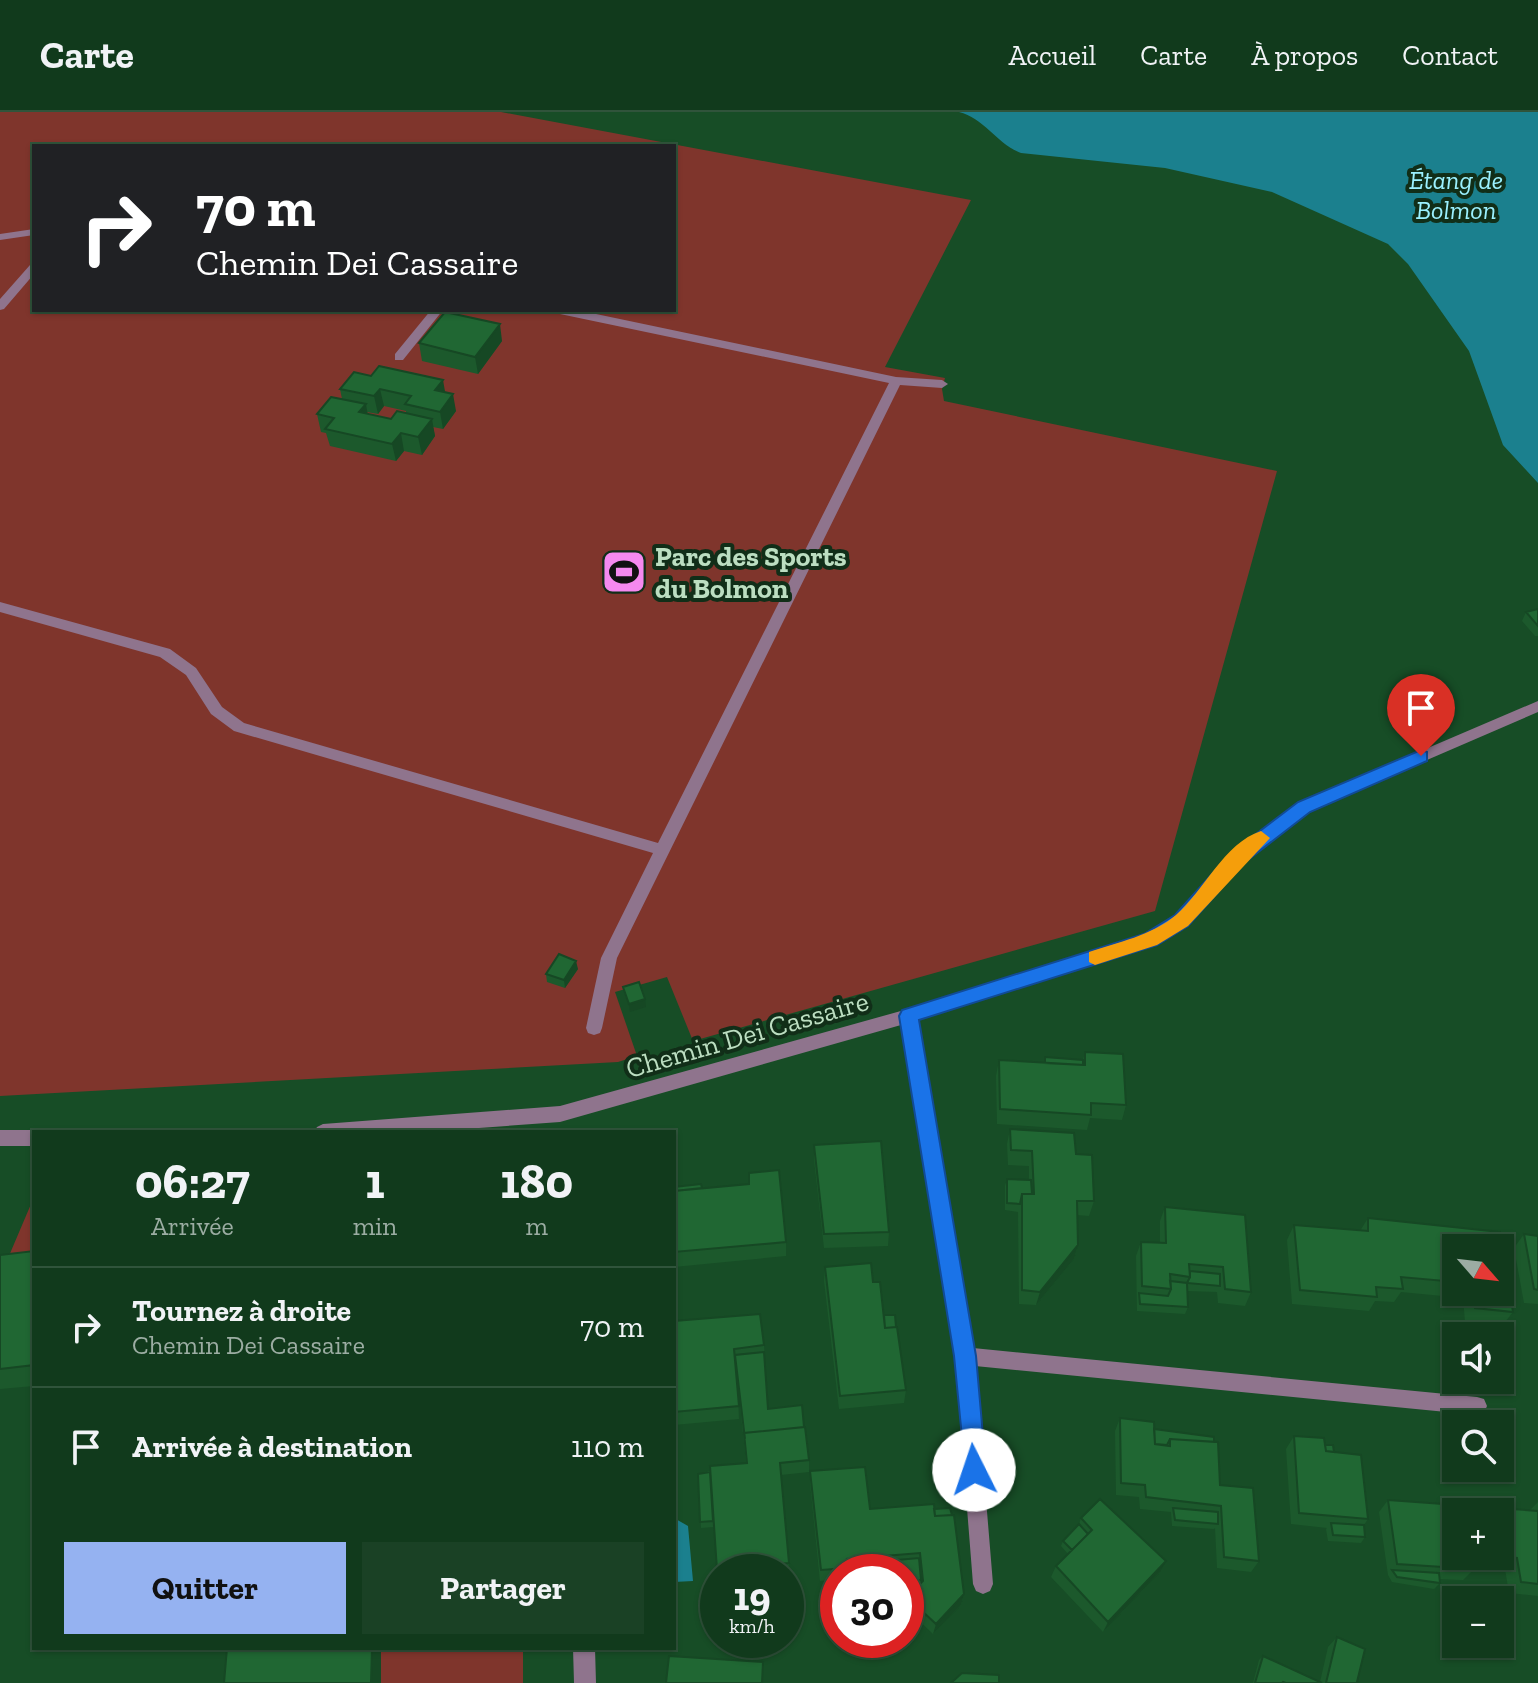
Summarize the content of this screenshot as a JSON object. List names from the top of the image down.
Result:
{
  "streets": {
    "street": ["Chemin Dei Cassaire"]
  },
  "water": ["Étang de Bolmon"],
  "places": {
    "sports": ["Parc des Sports du Bolmon"]
  },
  "north": "bottom right",
  "page": {
    "header": "Carte",
    "nav": [
      "Accueil",
      "Carte",
      "À propos",
      "Contact"
    ],
    "turn": ["70 m", "Chemin Dei Cassaire"],
    "eta": [
      "06:27",
      "Arrivée",
      "1",
      "min",
      "180",
      "m"
    ],
    "map_buttons": ["+", "−"],
    "list": [
      {
        "name": "Tournez à droite",
        "note": "Chemin Dei Cassaire",
        "value": "70 m"
      },
      {
        "name": "Arrivée à destination",
        "value": "110 m"
      }
    ],
    "buttons": ["Quitter", "Partager"],
    "speed": "19 km/h",
    "limit": "30"
  }
}
